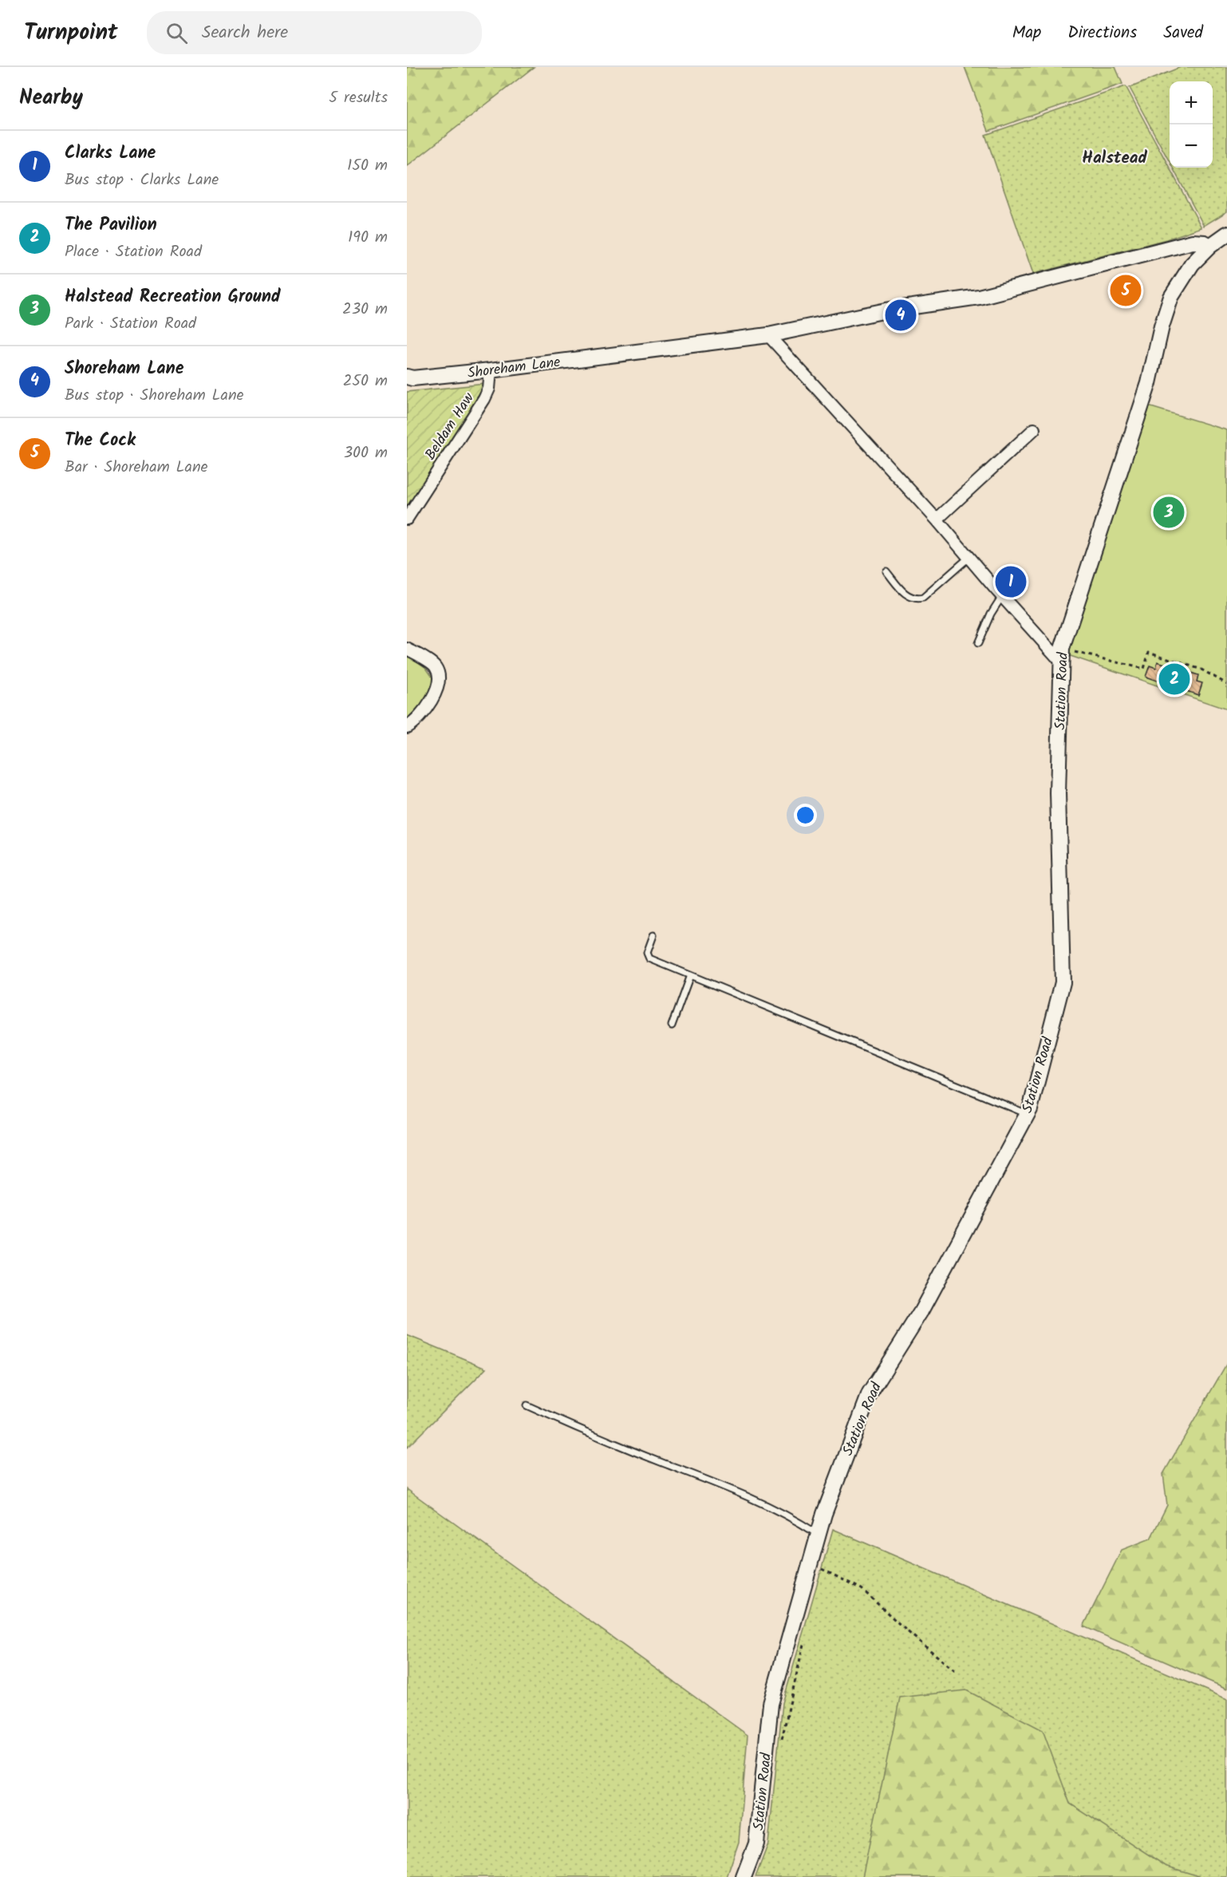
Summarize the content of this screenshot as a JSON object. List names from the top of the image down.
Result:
{
  "streets": {
    "street": ["Shoreham Lane", "Beldam Haw", "Station Road"]
  },
  "crossings": [
    ["Shoreham Lane", "Beldam Haw"],
    ["Shoreham Lane", "Station Road"]
  ],
  "districts": ["Halstead"],
  "page": {
    "header": "Turnpoint",
    "search": "Search here",
    "nav": ["Map", "Directions", "Saved"],
    "heading": ["Nearby", "5 results"],
    "map_buttons": ["+", "−"],
    "list": [
      {
        "mark": "1",
        "name": "Clarks Lane",
        "note": "Bus stop · Clarks Lane",
        "value": "150 m"
      },
      {
        "mark": "2",
        "name": "The Pavilion",
        "note": "Place · Station Road",
        "value": "190 m"
      },
      {
        "mark": "3",
        "name": "Halstead Recreation Ground",
        "note": "Park · Station Road",
        "value": "230 m"
      },
      {
        "mark": "4",
        "name": "Shoreham Lane",
        "note": "Bus stop · Shoreham Lane",
        "value": "250 m"
      },
      {
        "mark": "5",
        "name": "The Cock",
        "note": "Bar · Shoreham Lane",
        "value": "300 m"
      }
    ],
    "pins": [
      "5",
      "4",
      "3",
      "1",
      "2"
    ]
  }
}
